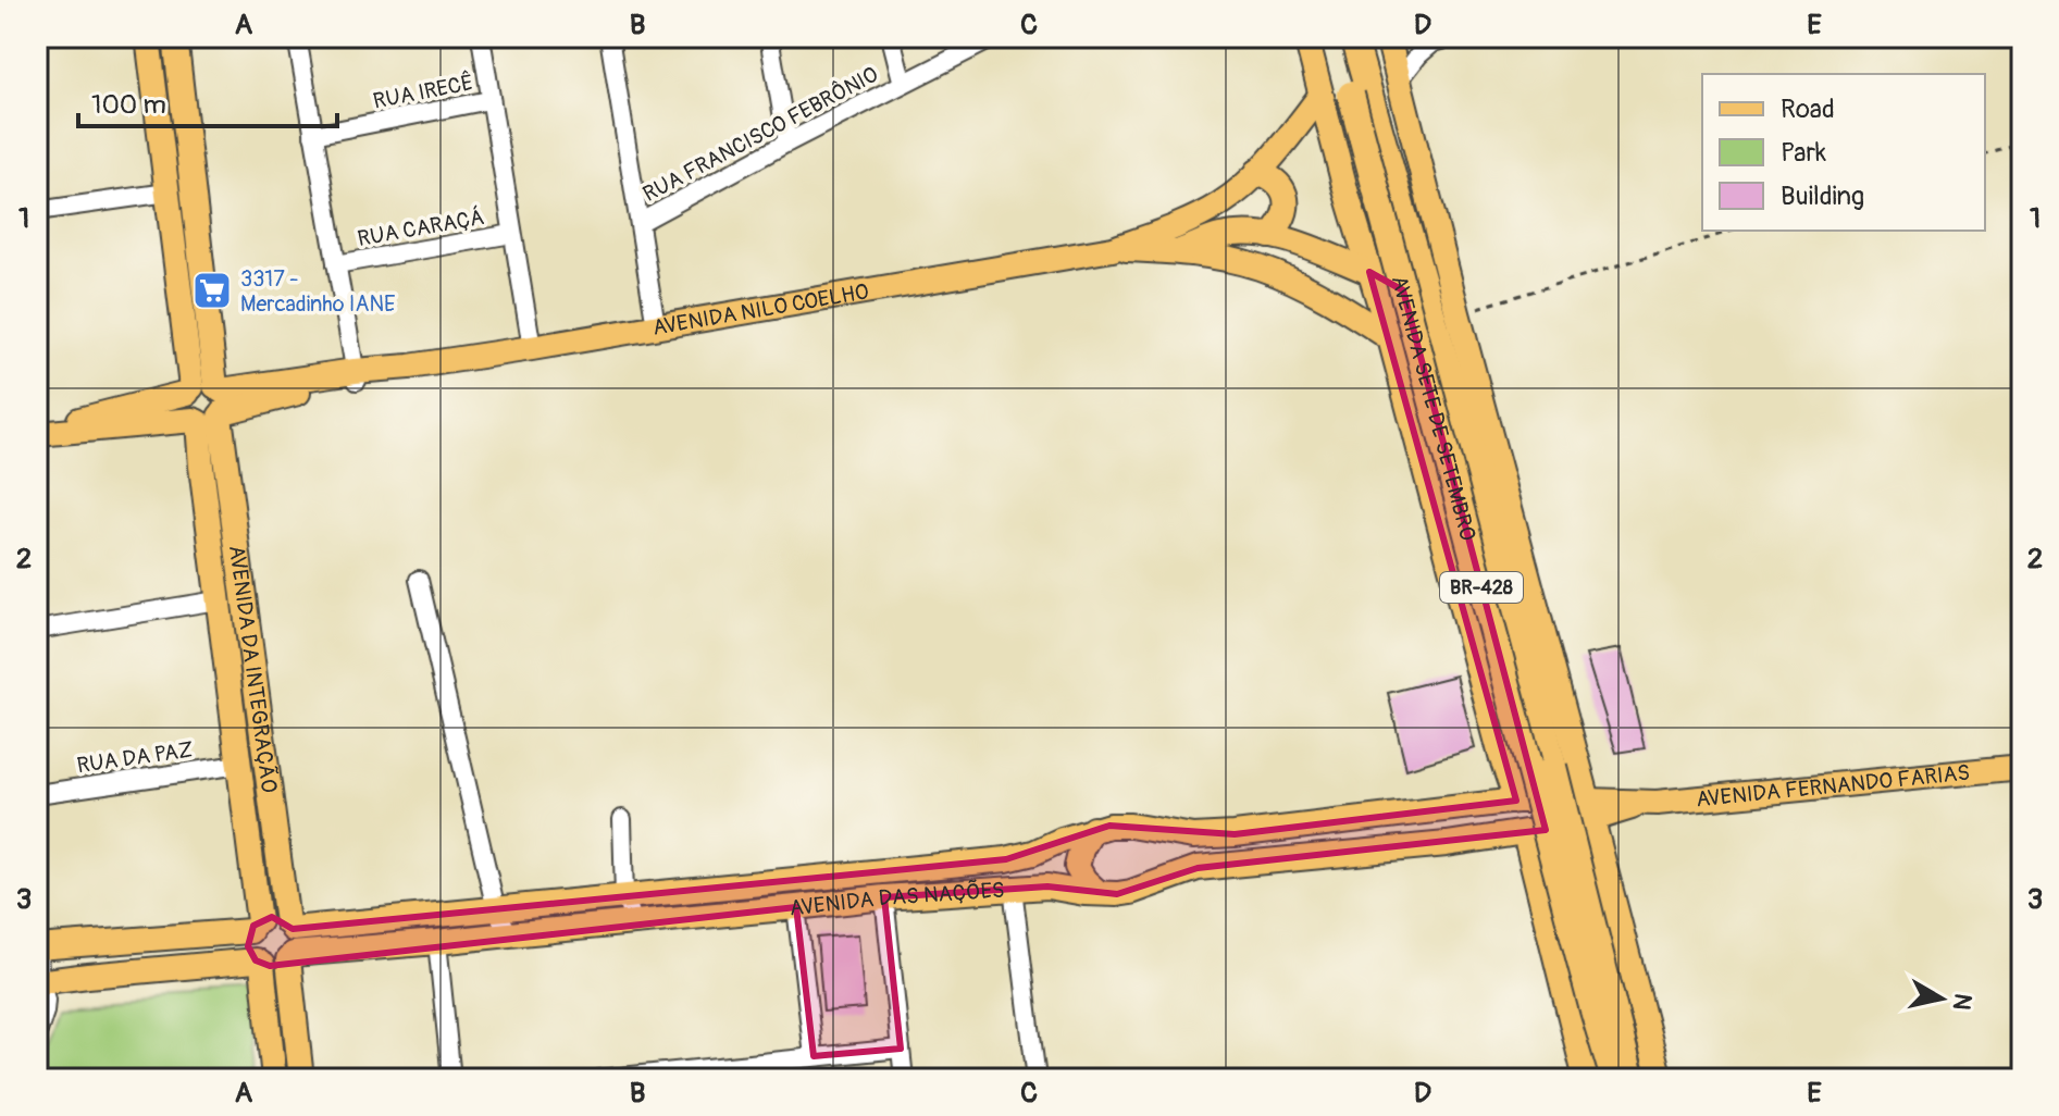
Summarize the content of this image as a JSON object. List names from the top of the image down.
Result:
{
  "streets": {
    "highway": ["AVENIDA SETE DE SETEMBRO", "BR-428"],
    "main road": [
      "AVENIDA NILO COELHO",
      "AVENIDA DA INTEGRAÇÃO",
      "AVENIDA FERNANDO FARIAS",
      "AVENIDA DAS NAÇÕES"
    ],
    "street": [
      "RUA IRECÊ",
      "RUA FRANCISCO FEBRÔNIO",
      "RUA CARAÇÁ",
      "RUA DA PAZ"
    ]
  },
  "crossings": [
    ["AVENIDA NILO COELHO", "AVENIDA DA INTEGRAÇÃO"],
    ["AVENIDA SETE DE SETEMBRO", "AVENIDA DAS NAÇÕES"],
    ["AVENIDA DA INTEGRAÇÃO", "RUA DA PAZ"],
    ["AVENIDA DA INTEGRAÇÃO", "AVENIDA DAS NAÇÕES"],
    ["AVENIDA FERNANDO FARIAS", "AVENIDA DAS NAÇÕES"]
  ],
  "places": {
    "supermarket": ["3317 - Mercadinho IANE"]
  },
  "legend": ["Road", "Park", "Building"],
  "scale_bar": "100 m",
  "north": "right",
  "grid": {
    "columns": [
      "A",
      "B",
      "C",
      "D",
      "E"
    ],
    "rows": ["1", "2", "3"]
  }
}
